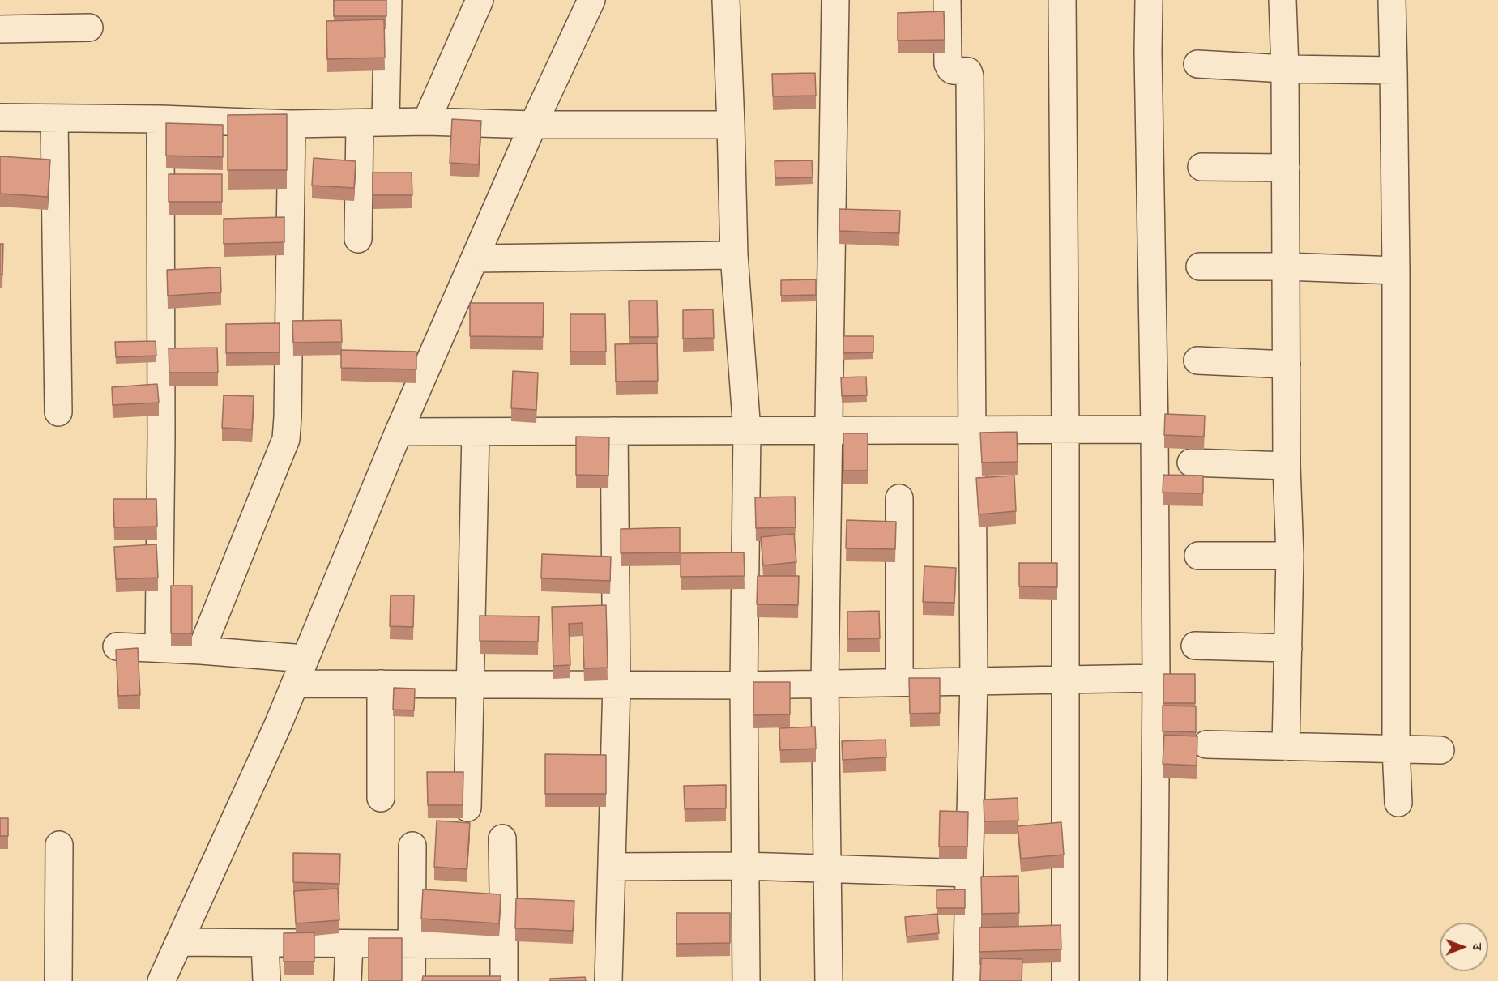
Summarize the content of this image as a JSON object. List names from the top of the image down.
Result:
{
  "north": "right"
}
